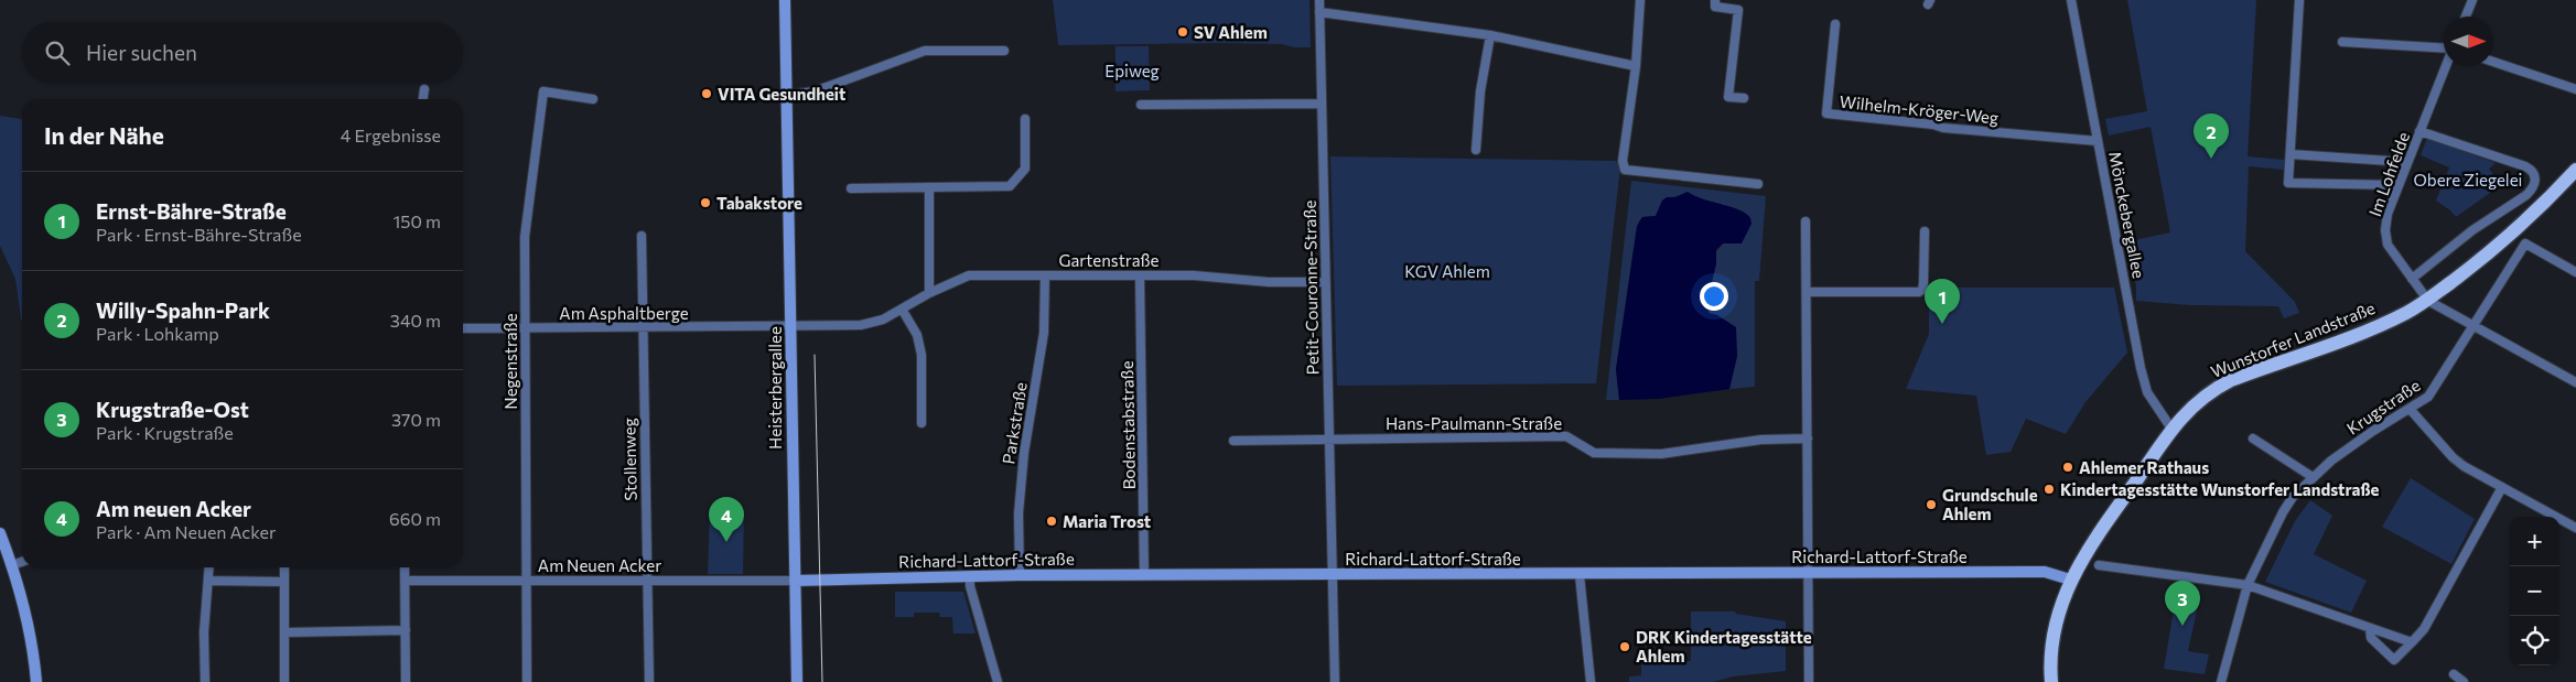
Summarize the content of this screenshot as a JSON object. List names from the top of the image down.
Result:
{
  "streets": {
    "main road": ["Wunstorfer Landstraße"],
    "street": [
      "Wilhelm-Kröger-Weg",
      "Im Lohfelde",
      "Mönckebergallee",
      "Gartenstraße",
      "Petit-Couronne-Straße",
      "Am Asphaltberge",
      "Negenstraße",
      "Heisterbergallee",
      "Krugstraße",
      "Parkstraße",
      "Hans-Paulmann-Straße",
      "Bodenstabstraße",
      "Stollenweg",
      "Richard-Lattorf-Straße",
      "Am Neuen Acker"
    ]
  },
  "crossings": [
    ["Wilhelm-Kröger-Weg", "Mönckebergallee"],
    ["Im Lohfelde", "Wunstorfer Landstraße"],
    ["Mönckebergallee", "Wunstorfer Landstraße"],
    ["Gartenstraße", "Petit-Couronne-Straße"],
    ["Gartenstraße", "Am Asphaltberge"],
    ["Gartenstraße", "Heisterbergallee"],
    ["Gartenstraße", "Parkstraße"],
    ["Gartenstraße", "Bodenstabstraße"],
    ["Petit-Couronne-Straße", "Hans-Paulmann-Straße"],
    ["Petit-Couronne-Straße", "Richard-Lattorf-Straße"],
    ["Am Asphaltberge", "Negenstraße"],
    ["Am Asphaltberge", "Heisterbergallee"],
    ["Am Asphaltberge", "Stollenweg"],
    ["Wunstorfer Landstraße", "Richard-Lattorf-Straße"],
    ["Negenstraße", "Am Neuen Acker"],
    ["Heisterbergallee", "Richard-Lattorf-Straße"],
    ["Heisterbergallee", "Am Neuen Acker"],
    ["Parkstraße", "Richard-Lattorf-Straße"],
    ["Bodenstabstraße", "Richard-Lattorf-Straße"],
    ["Stollenweg", "Am Neuen Acker"],
    ["Richard-Lattorf-Straße", "Am Neuen Acker"]
  ],
  "parks": ["Epiweg", "Obere Ziegelei", "KGV Ahlem"],
  "places": [
    "SV Ahlem",
    "VITA Gesundheit",
    "Tabakstore",
    "Ahlemer Rathaus",
    "Kindertagesstätte Wunstorfer Landstraße",
    "Grundschule Ahlem",
    "Maria Trost",
    "DRK Kindertagesstätte Ahlem"
  ],
  "north": "right",
  "page": {
    "search": "Hier suchen",
    "heading": ["In der Nähe", "4 Ergebnisse"],
    "pins": [
      "2",
      "1",
      "4",
      "3"
    ],
    "list": [
      {
        "mark": "1",
        "name": "Ernst-Bähre-Straße",
        "note": "Park · Ernst-Bähre-Straße",
        "value": "150 m"
      },
      {
        "mark": "2",
        "name": "Willy-Spahn-Park",
        "note": "Park · Lohkamp",
        "value": "340 m"
      },
      {
        "mark": "3",
        "name": "Krugstraße-Ost",
        "note": "Park · Krugstraße",
        "value": "370 m"
      },
      {
        "mark": "4",
        "name": "Am neuen Acker",
        "note": "Park · Am Neuen Acker",
        "value": "660 m"
      }
    ],
    "map_buttons": ["+", "−"]
  }
}
